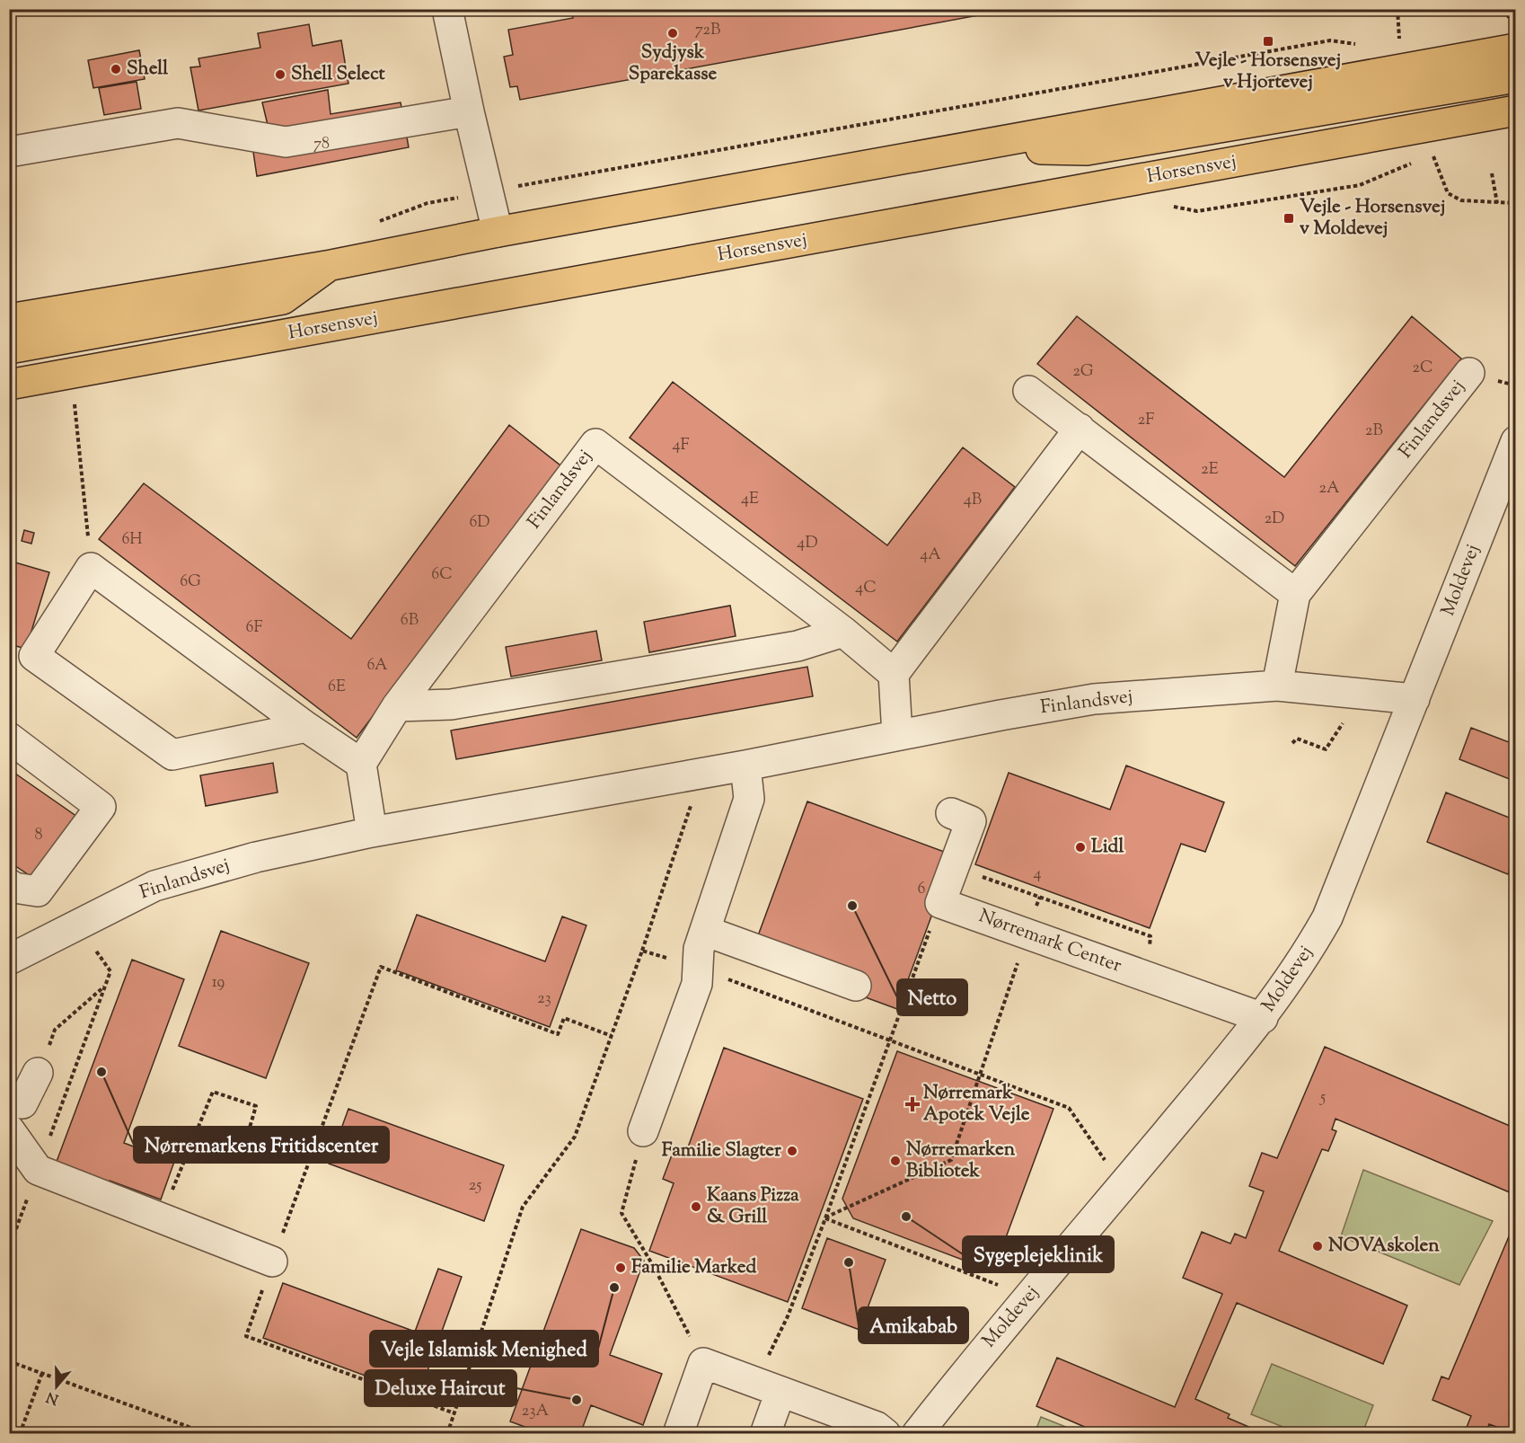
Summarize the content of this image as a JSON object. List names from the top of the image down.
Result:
{
  "streets": {
    "main road": ["Horsensvej"],
    "street": ["Finlandsvej", "Moldevej", "Nørremark Center"]
  },
  "crossings": [
    ["Finlandsvej", "Moldevej"],
    ["Moldevej", "Nørremark Center"]
  ],
  "places": {
    "other": [
      "Sydjysk Sparekasse",
      "Shell",
      "Shell Select",
      "Lidl",
      "Netto",
      "Nørremarkens Fritidscenter",
      "Familie Slagter",
      "Nørremarken Bibliotek",
      "Kaans Pizza & Grill",
      "Sygeplejeklinik",
      "NOVAskolen",
      "Amikabab",
      "Familie Marked",
      "Vejle Islamisk Menighed",
      "Deluxe Haircut"
    ],
    "transit": ["Vejle - Horsensvej v Hjortevej", "Vejle - Horsensvej v Moldevej"],
    "health": ["Nørremark Apotek Vejle"]
  },
  "house_numbers": [
    "72B",
    "78",
    "2C",
    "2G",
    "2F",
    "2B",
    "4F",
    "2E",
    "2A",
    "4E",
    "4B",
    "2D",
    "6D",
    "6H",
    "4D",
    "4A",
    "6C",
    "6G",
    "4C",
    "6B",
    "6F",
    "6A",
    "6E",
    "8",
    "4",
    "6",
    "19",
    "23",
    "5",
    "25",
    "23A"
  ],
  "north": "bottom"
}
